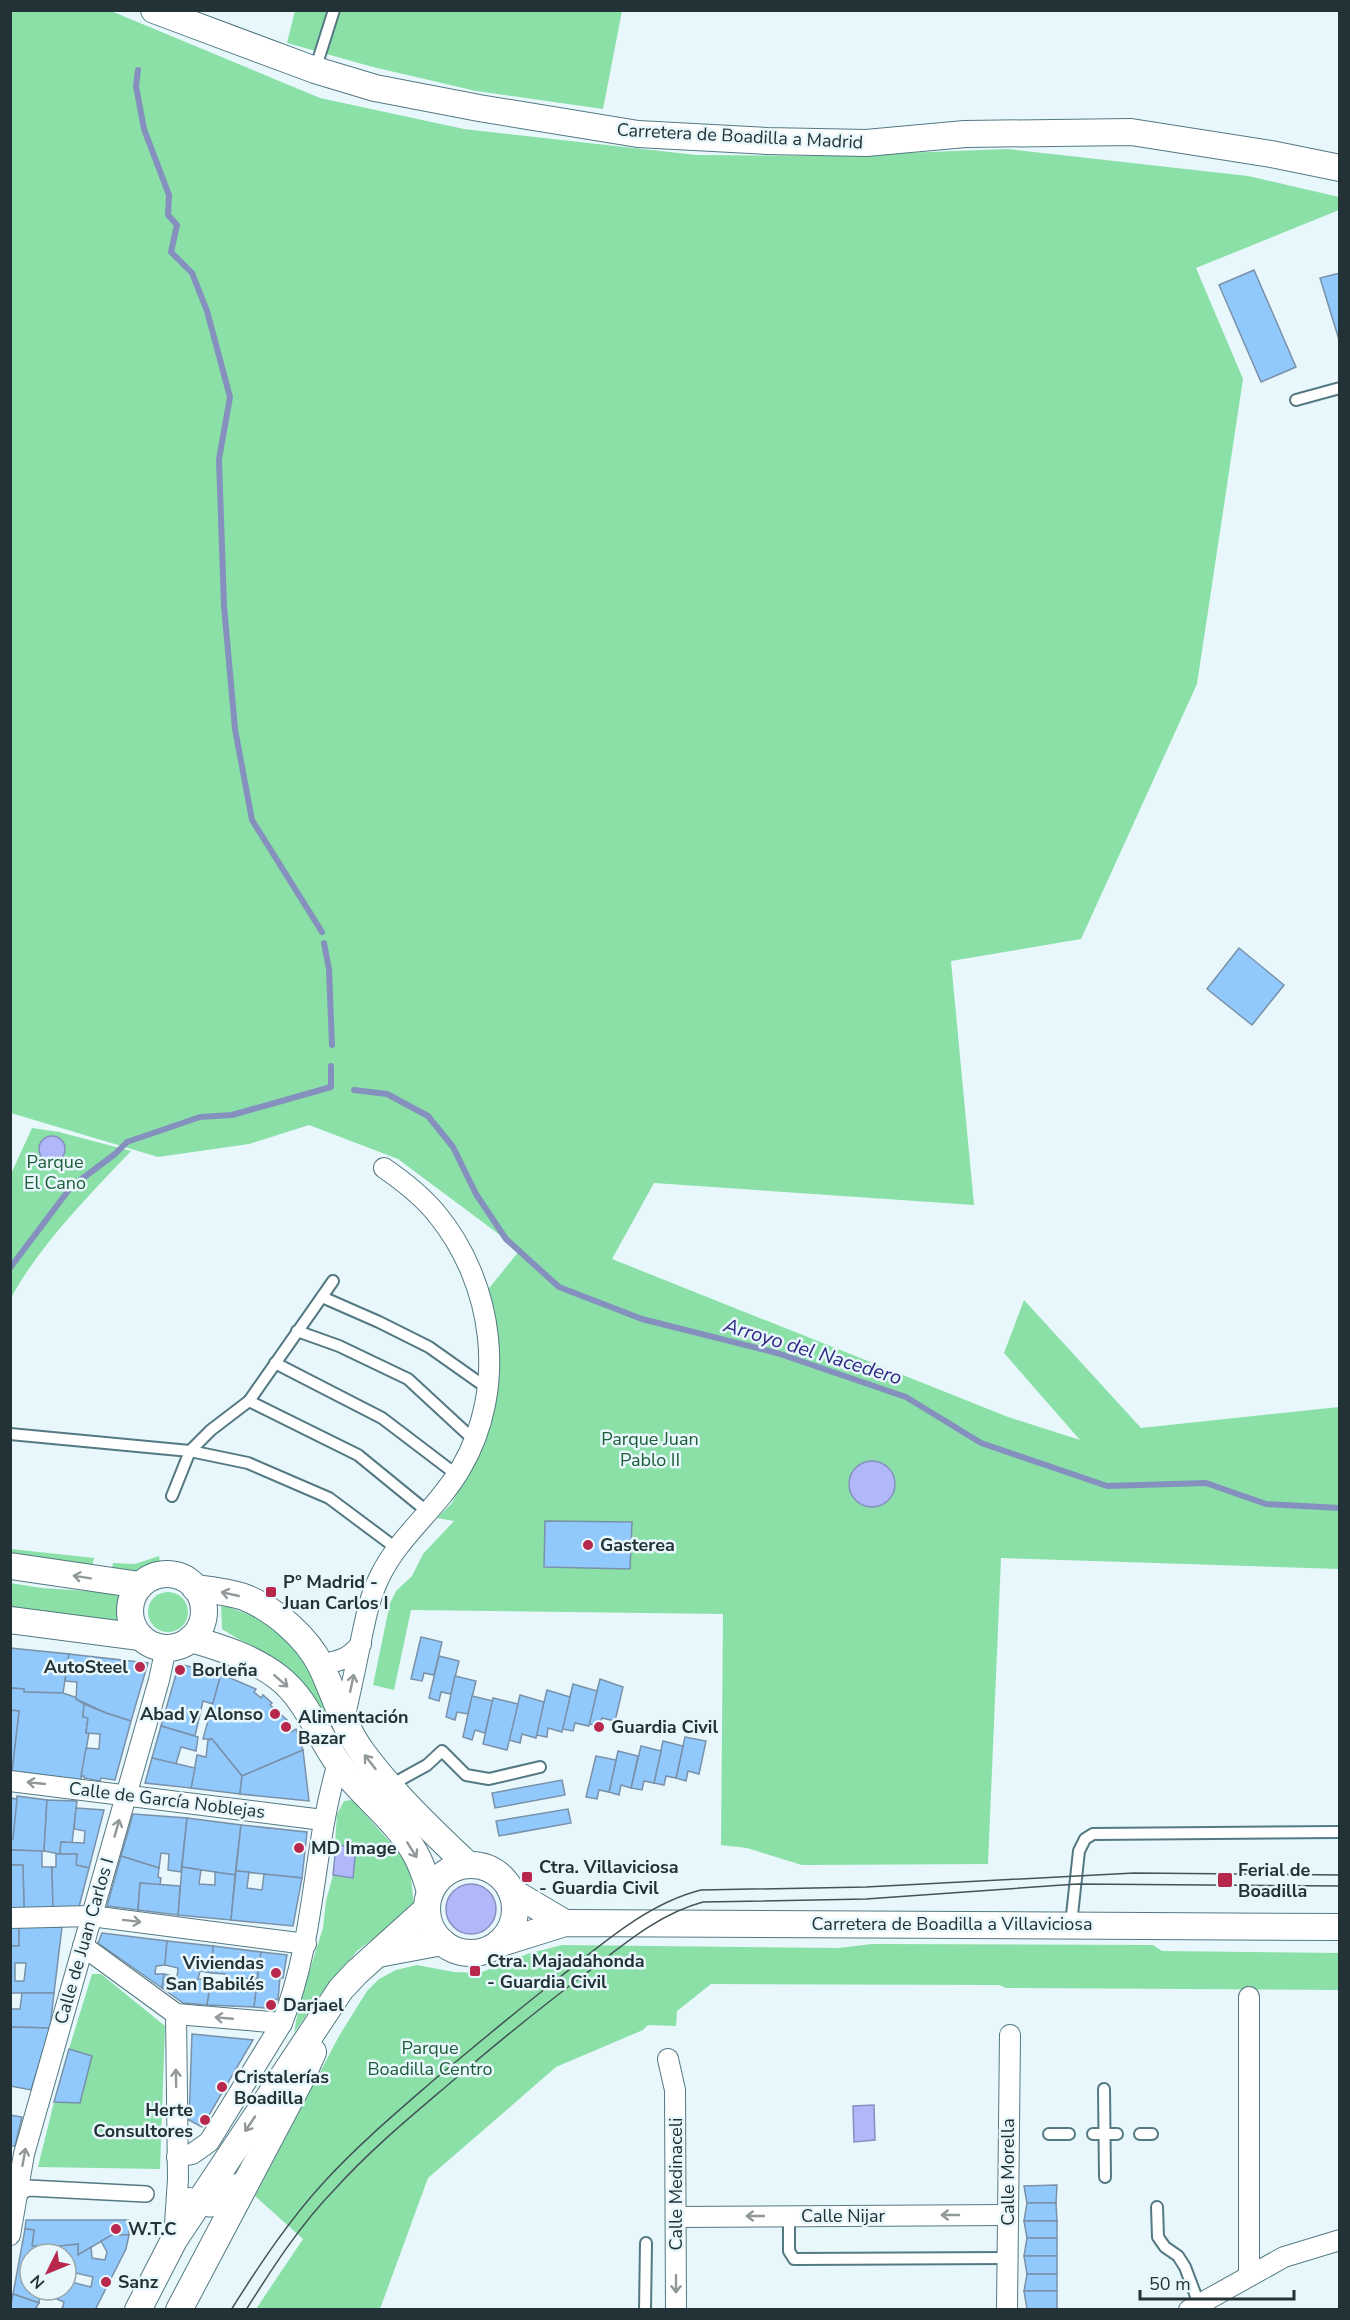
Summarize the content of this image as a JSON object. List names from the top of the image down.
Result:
{
  "streets": {
    "street": [
      "Carretera de Boadilla a Madrid",
      "Calle de García Noblejas",
      "Carretera de Boadilla a Villaviciosa",
      "Calle de Juan Carlos I",
      "Calle Morella",
      "Calle Medinaceli",
      "Calle Nijar"
    ]
  },
  "crossings": [
    ["Calle de García Noblejas", "Calle de Juan Carlos I"],
    ["Calle Morella", "Calle Nijar"],
    ["Calle Medinaceli", "Calle Nijar"]
  ],
  "one_way": ["Calle Medinaceli", "Calle Nijar"],
  "water": ["Arroyo del Nacedero"],
  "parks": ["Parque El Cano", "Parque Juan Pablo II", "Parque Boadilla Centro"],
  "places": {
    "other": [
      "Gasterea",
      "AutoSteel",
      "Borleña",
      "Abad y Alonso",
      "Alimentación Bazar",
      "Guardia Civil",
      "MD Image",
      "Viviendas San Babilés",
      "Darjael",
      "Cristalerías Boadilla",
      "Herte Consultores",
      "W.T.C",
      "Sanz"
    ],
    "transit": [
      "Pº Madrid - Juan Carlos I",
      "Ctra. Villaviciosa - Guardia Civil",
      "Ferial de Boadilla",
      "Ctra. Majadahonda - Guardia Civil"
    ]
  },
  "scale_bar": "50 m",
  "north": "bottom left"
}
